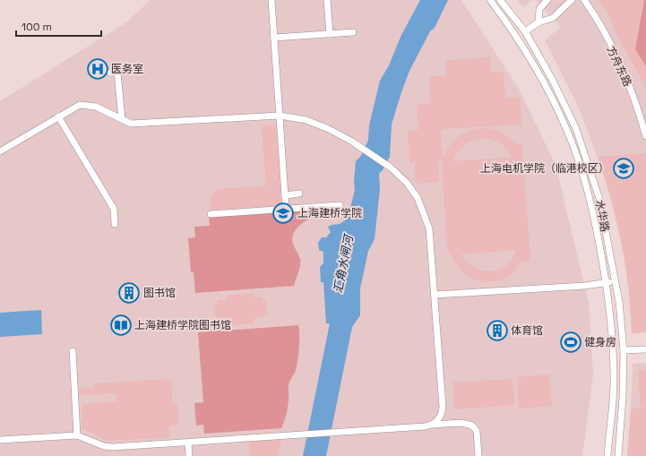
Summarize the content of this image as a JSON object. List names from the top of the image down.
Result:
{
  "streets": {
    "street": ["方舟东路", "水华路"]
  },
  "water": ["汇角水闸河"],
  "places": {
    "hospital": ["医务室"],
    "school or university": ["上海电机学院（临港校区）", "上海建桥学院"],
    "building": ["图书馆", "体育馆"],
    "library": ["上海建桥学院图书馆"],
    "sports": ["健身房"]
  },
  "scale_bar": "100 m"
}
